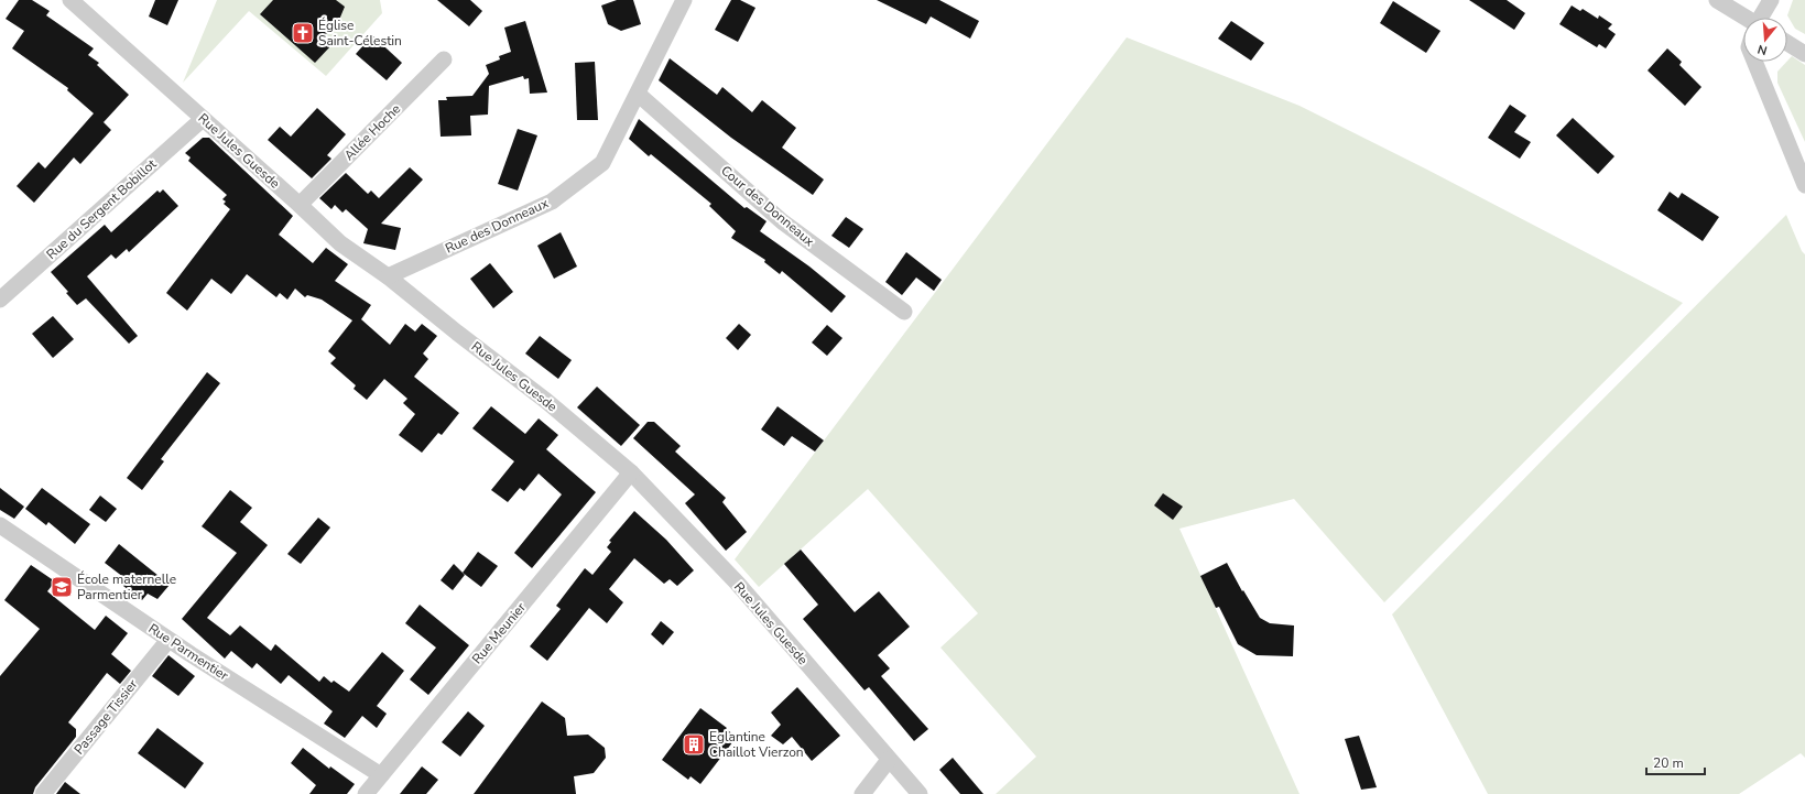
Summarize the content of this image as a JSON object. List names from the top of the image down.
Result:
{
  "streets": {
    "street": [
      "Allée Hoche",
      "Rue Jules Guesde",
      "Cour des Donneaux",
      "Rue du Sergent Bobillot",
      "Rue des Donneaux",
      "Rue Meunier",
      "Rue Parmentier",
      "Passage Tissier"
    ]
  },
  "crossings": [
    ["Allée Hoche", "Rue Jules Guesde"],
    ["Rue Jules Guesde", "Rue du Sergent Bobillot"],
    ["Rue Jules Guesde", "Rue des Donneaux"],
    ["Rue Jules Guesde", "Rue Meunier"],
    ["Cour des Donneaux", "Rue des Donneaux"],
    ["Rue Meunier", "Rue Parmentier"],
    ["Rue Parmentier", "Passage Tissier"]
  ],
  "places": {
    "church": ["Église Saint-Célestin"],
    "school or university": ["École maternelle Parmentier"],
    "building": ["Eglantine Chaillot Vierzon"]
  },
  "scale_bar": "20 m",
  "north": "bottom"
}
